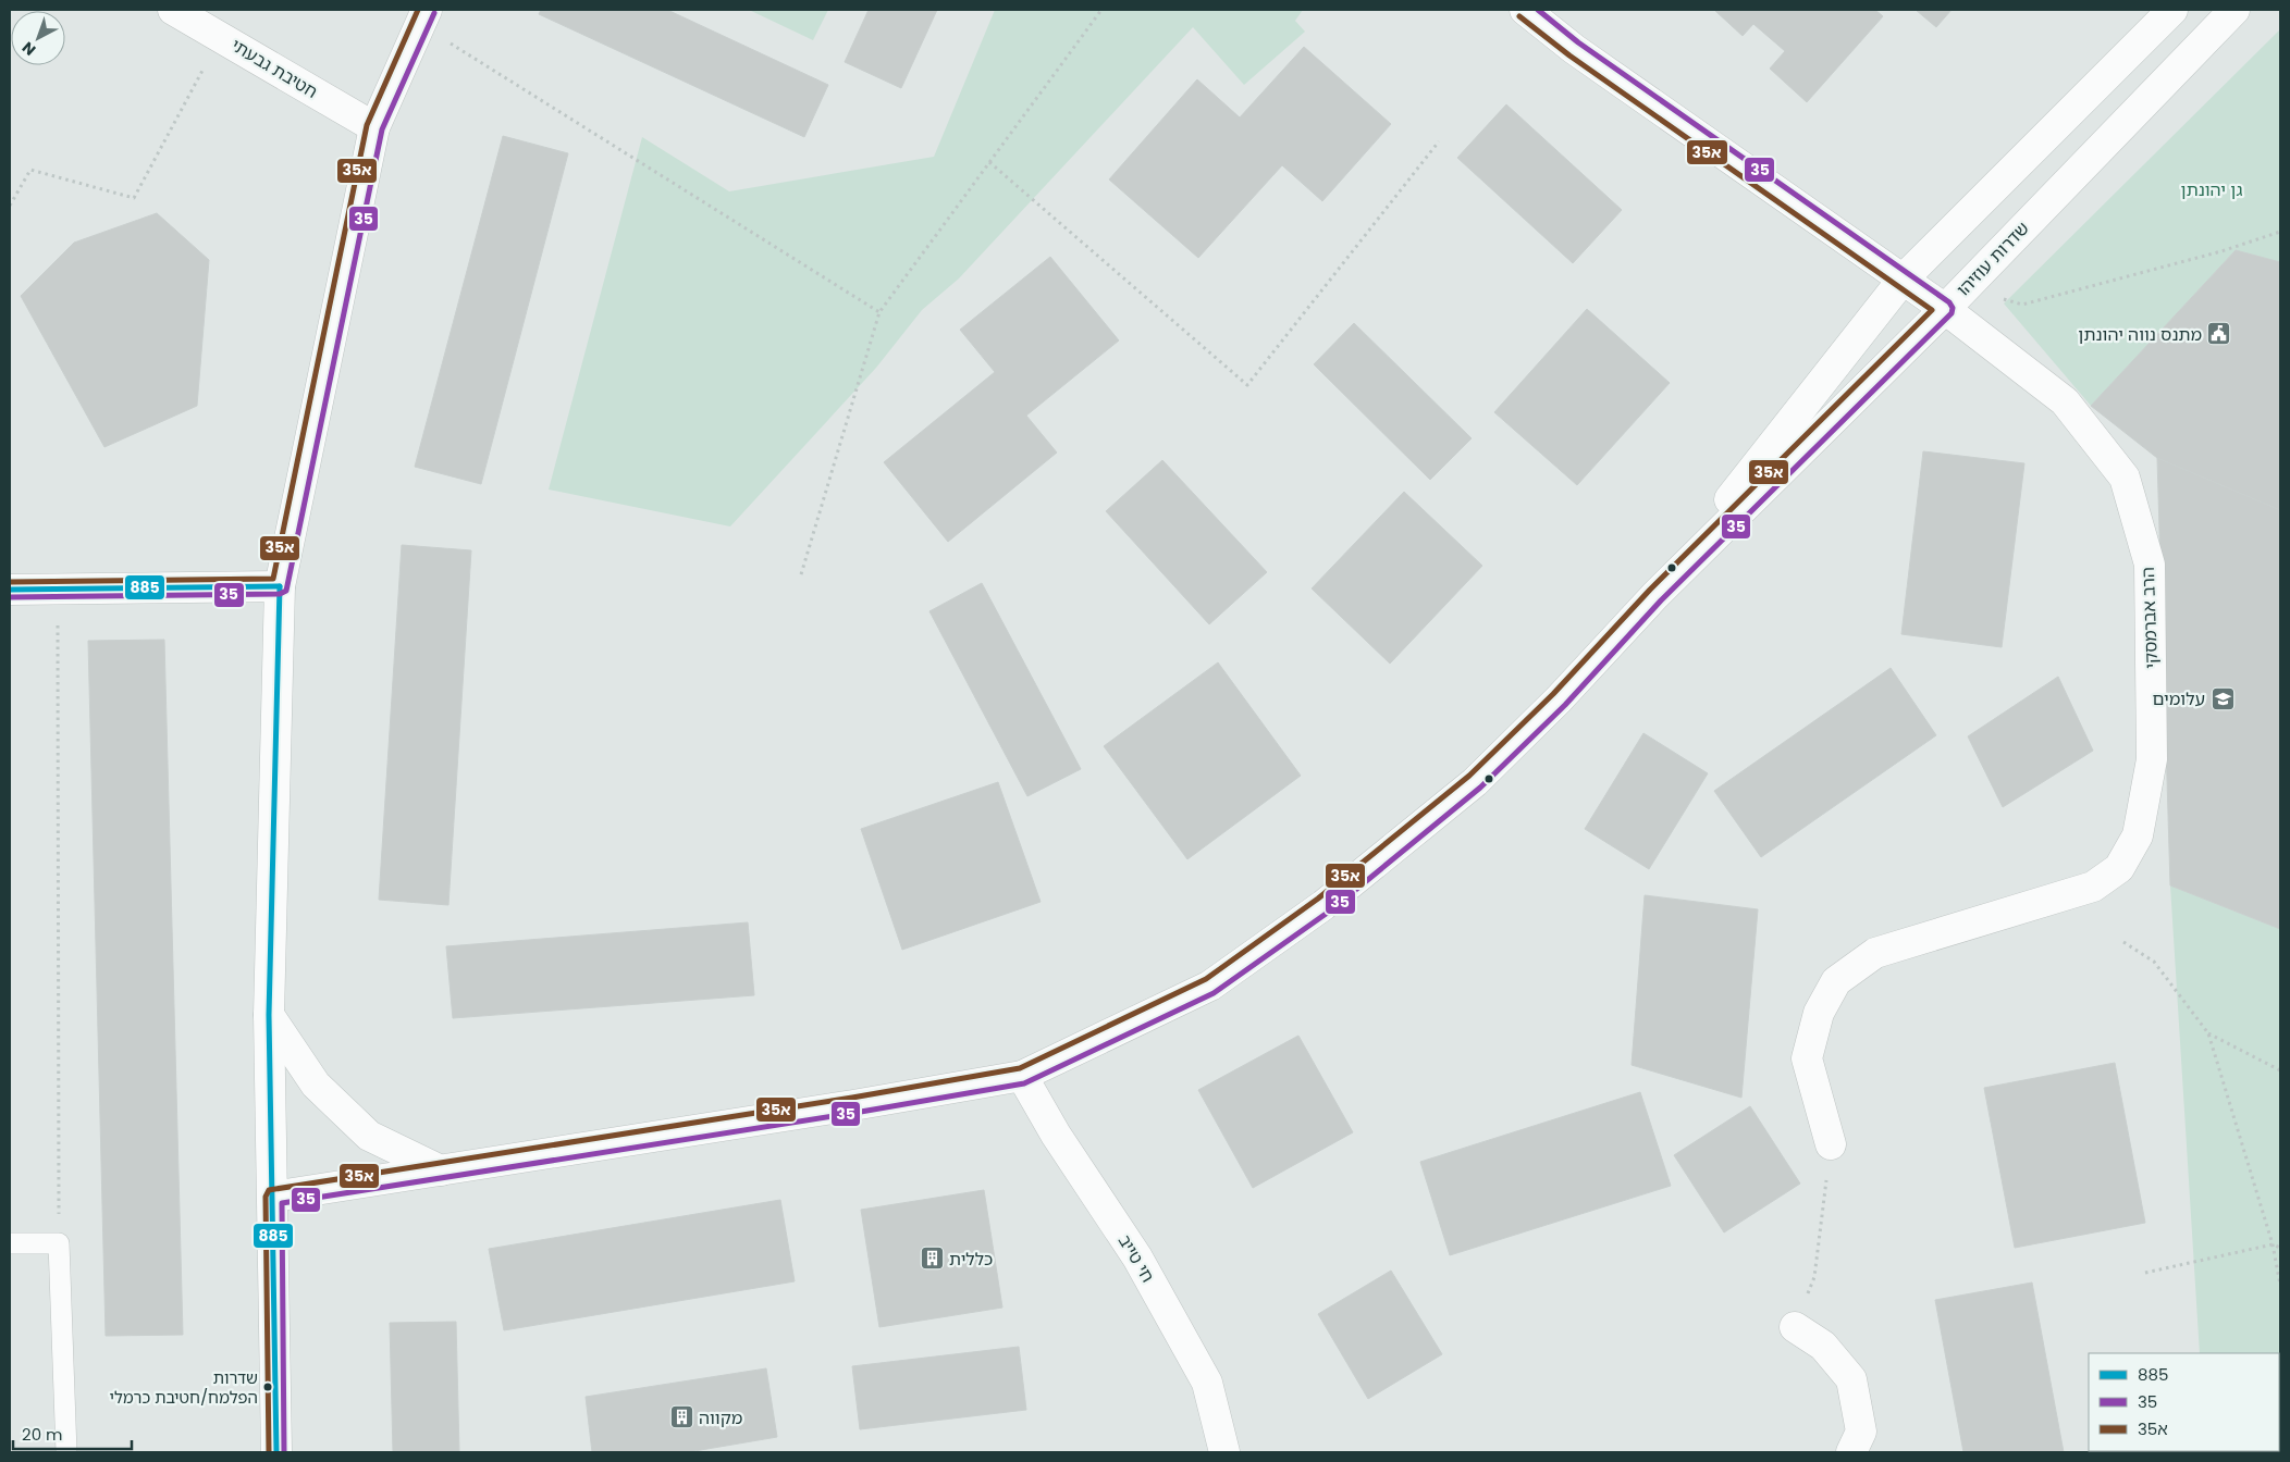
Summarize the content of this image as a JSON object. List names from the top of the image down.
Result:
{
  "streets": {
    "street": [
      "חטיבת גבעתי",
      "שדרות עוזיהו",
      "הרב אברמסקי",
      "חי טייב"
    ]
  },
  "crossings": [
    ["שדרות עוזיהו", "הרב אברמסקי"],
    ["שדרות עוזיהו", "חי טייב"]
  ],
  "parks": ["גן יהונתן"],
  "places": {
    "public building": ["מתנס נווה יהונתן"],
    "school or university": ["עלומים"],
    "building": ["כללית", "מקווה"],
    "other": ["שדרות הפלמח/חטיבת כרמלי"]
  },
  "lines": ["transit line 35", "transit line 35א", "transit line 885"],
  "legend": ["885", "35", "35א"],
  "scale_bar": "20 m",
  "north": "bottom left"
}
